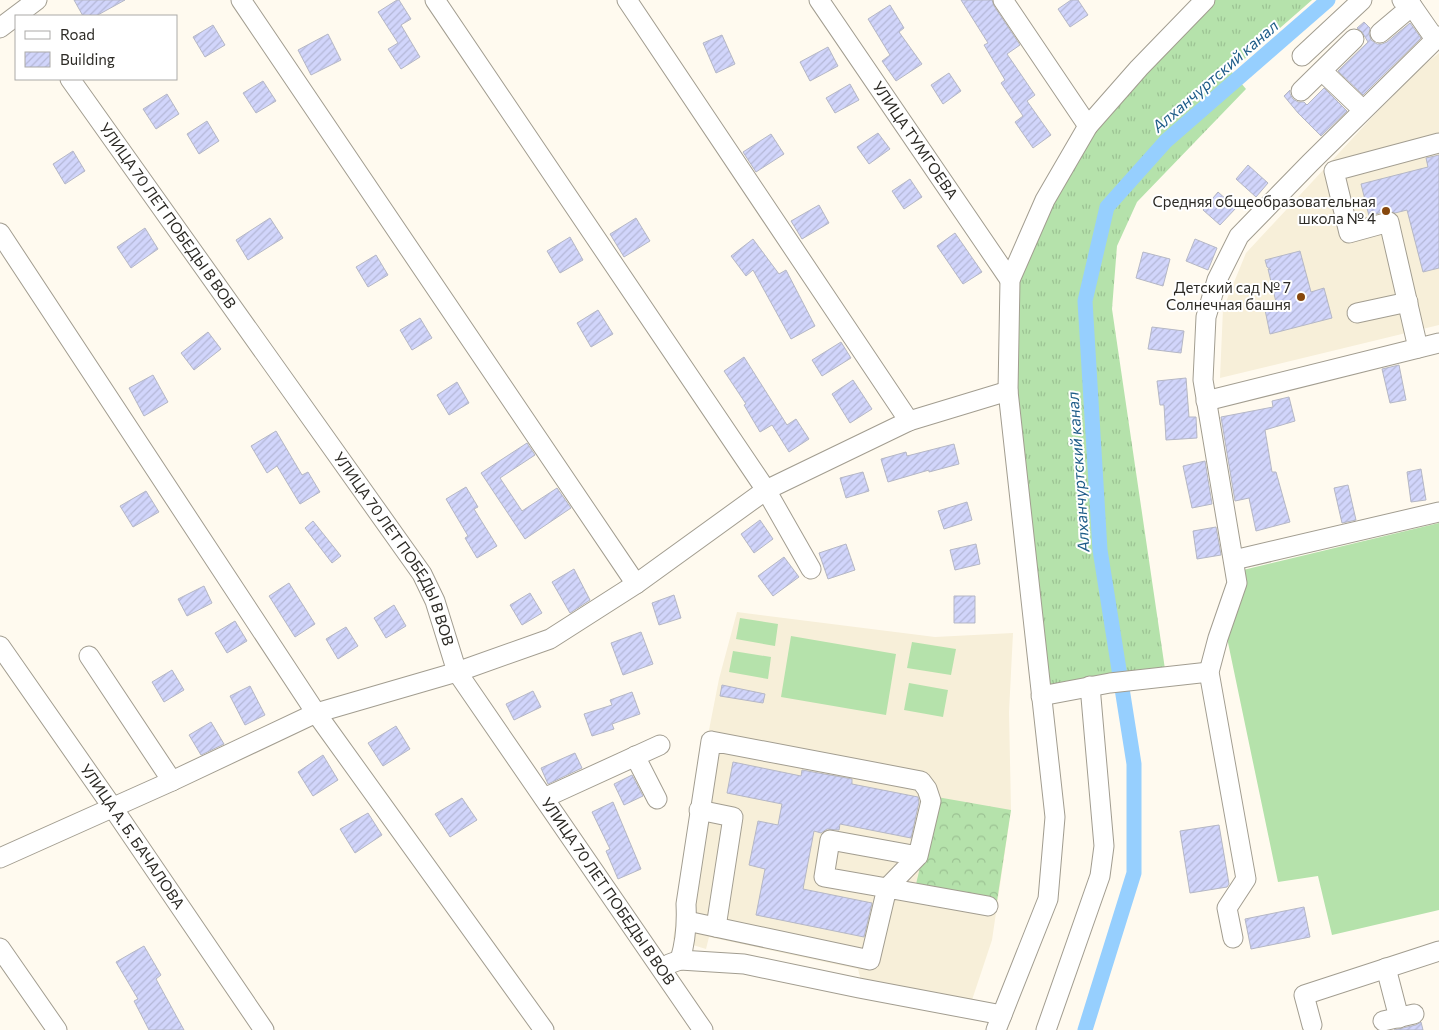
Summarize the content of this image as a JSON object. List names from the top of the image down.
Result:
{
  "streets": {
    "street": ["УЛИЦА ТУМГОЕВА", "УЛИЦА 70 ЛЕТ ПОБЕДЫ В ВОВ", "УЛИЦА А. Б. БАЧАЛОВА"]
  },
  "water": ["Алханчуртский канал"],
  "places": ["Средняя общеобразовательная школа № 4", "Детский сад № 7 Солнечная башня"],
  "legend": ["Road", "Building"]
}
